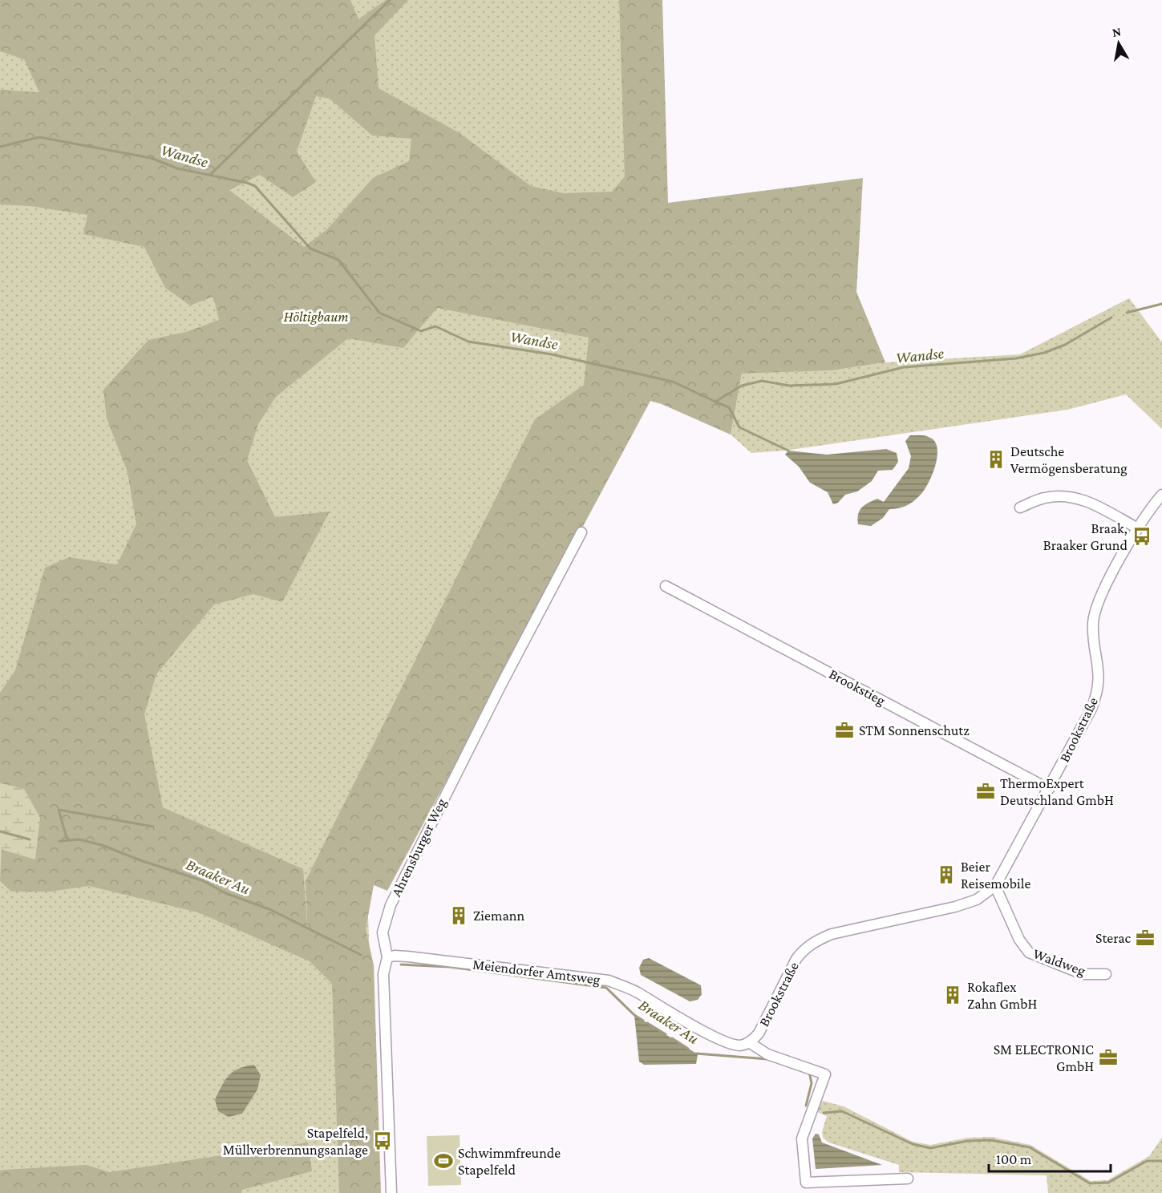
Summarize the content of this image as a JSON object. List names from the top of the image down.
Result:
{
  "streets": {
    "street": [
      "Brookstieg",
      "Brookstraße",
      "Ahrensburger Weg",
      "Waldweg",
      "Meiendorfer Amtsweg"
    ]
  },
  "crossings": [
    ["Brookstieg", "Brookstraße"],
    ["Brookstraße", "Waldweg"],
    ["Brookstraße", "Meiendorfer Amtsweg"],
    ["Ahrensburger Weg", "Meiendorfer Amtsweg"]
  ],
  "water": ["Wandse", "Braaker Au"],
  "parks": ["Höltigbaum"],
  "places": {
    "building": [
      "Deutsche Vermögensberatung",
      "Beier Reisemobile",
      "Ziemann",
      "Rokaflex Zahn GmbH"
    ],
    "bus stop": ["Braak, Braaker Grund", "Stapelfeld, Müllverbrennungsanlage"],
    "office": [
      "STM Sonnenschutz",
      "ThermoExpert Deutschland GmbH",
      "Sterac",
      "SM ELECTRONIC GmbH"
    ],
    "sports": ["Schwimmfreunde Stapelfeld"]
  },
  "scale_bar": "100 m",
  "north": "top"
}
